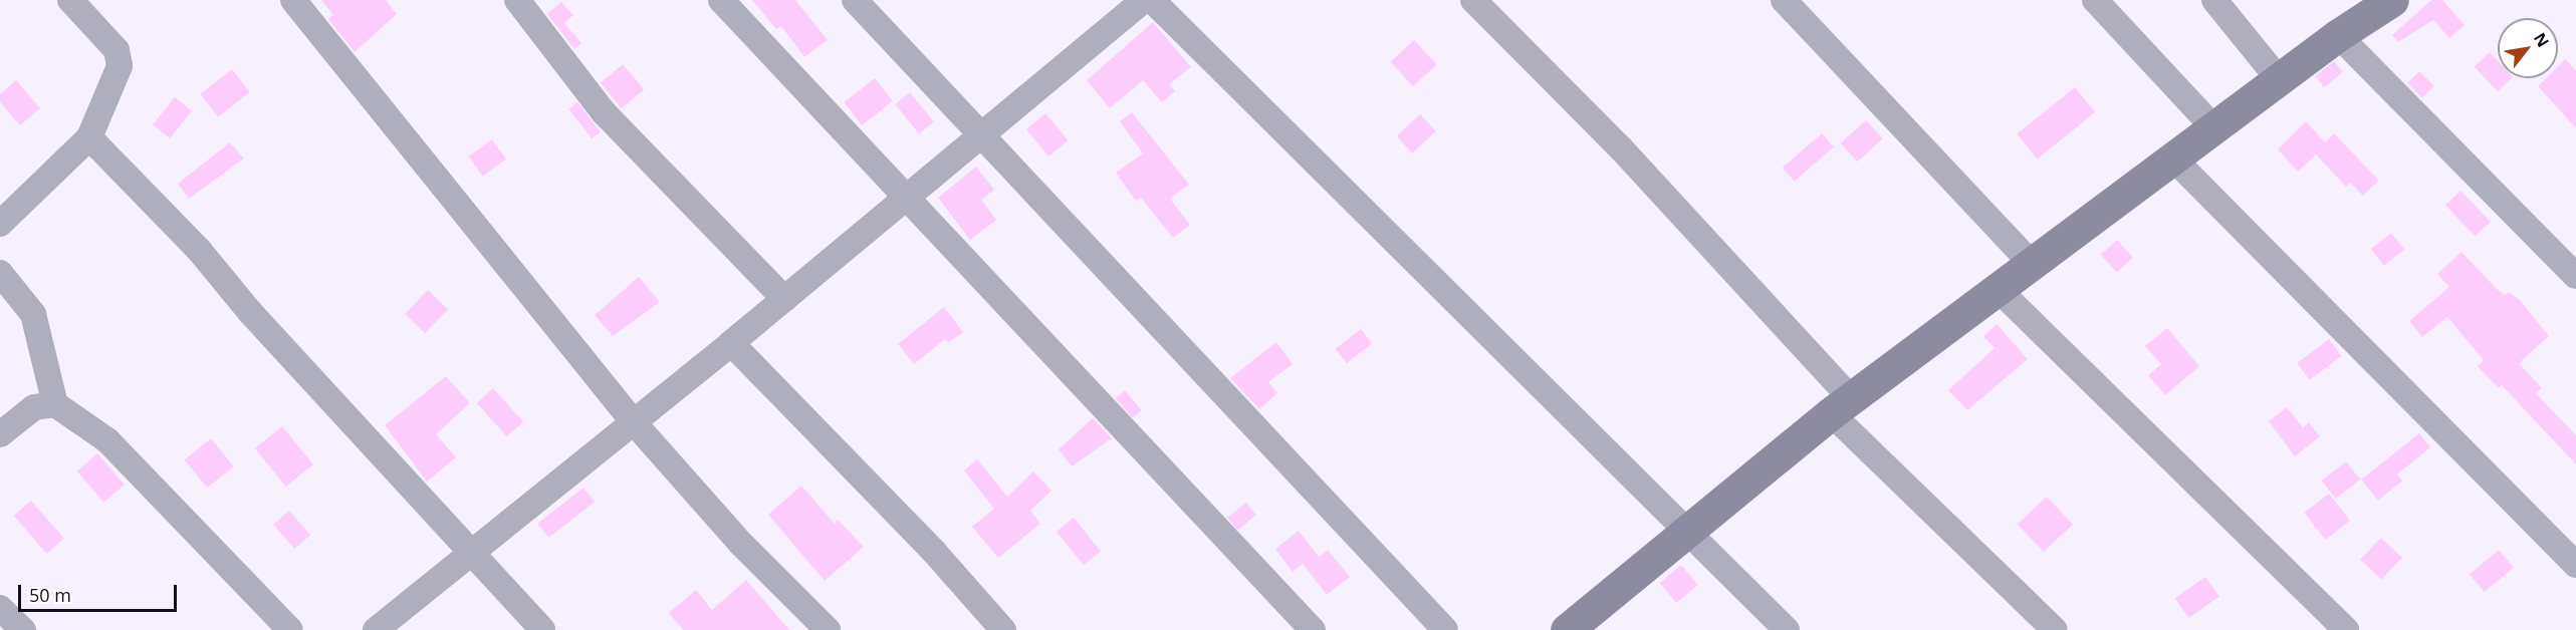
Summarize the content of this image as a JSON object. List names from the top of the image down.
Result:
{
  "scale_bar": "50 m",
  "north": "top right"
}
